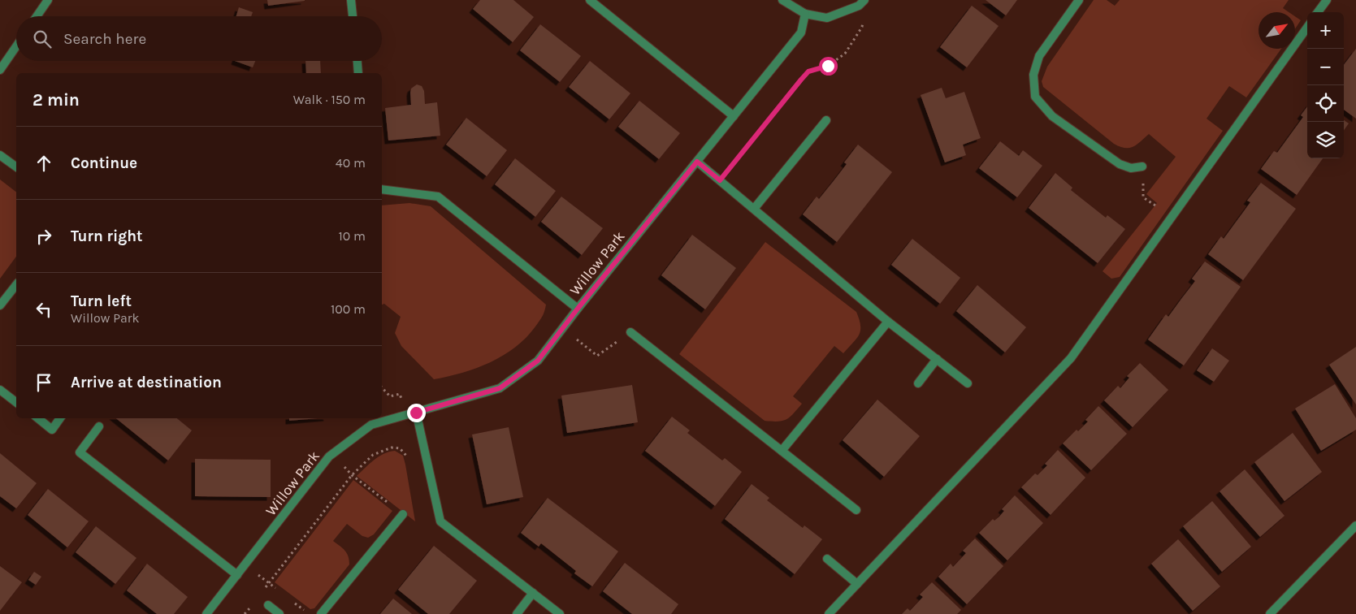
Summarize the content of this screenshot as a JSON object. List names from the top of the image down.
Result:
{
  "streets": {
    "street": ["Willow Park"]
  },
  "north": "top right",
  "page": {
    "map_buttons": ["+", "−"],
    "search": "Search here",
    "heading": ["2 min", "Walk · 150 m"],
    "list": [
      ["Continue", "40 m"],
      ["Turn right", "10 m"],
      ["Turn left", "Willow Park", "100 m"],
      "Arrive at destination"
    ]
  }
}
